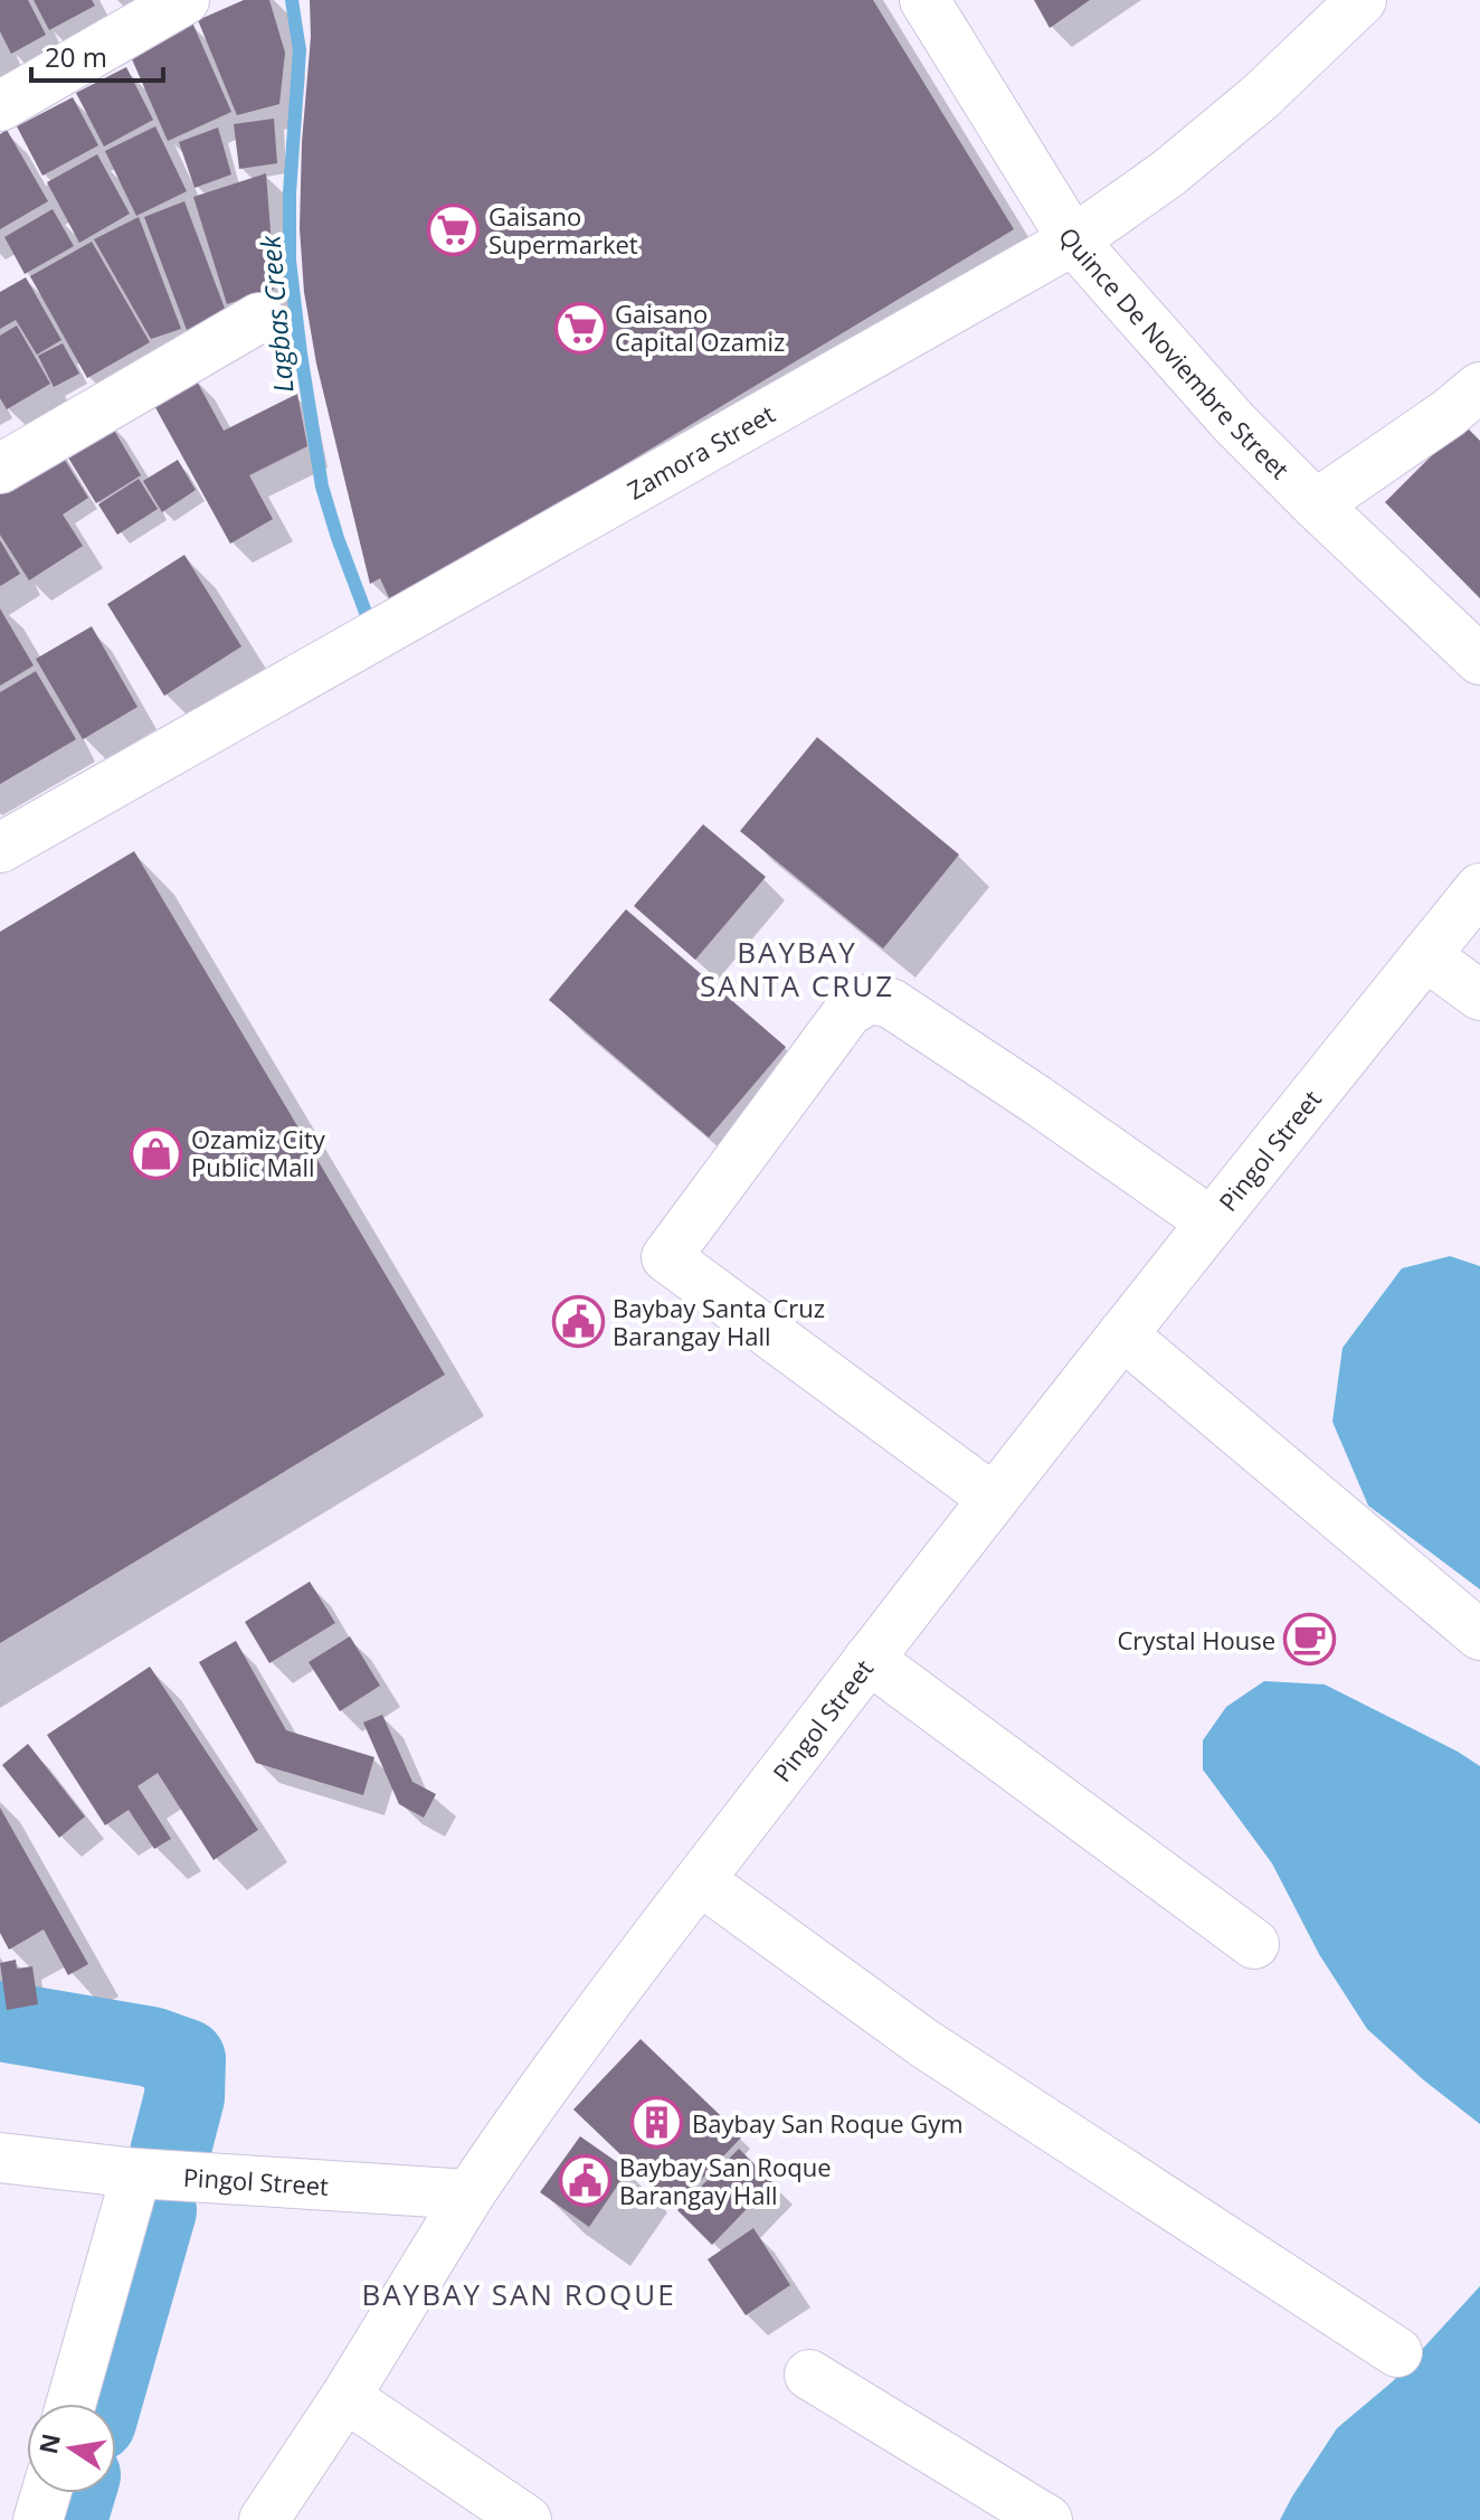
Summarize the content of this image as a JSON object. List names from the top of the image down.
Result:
{
  "streets": {
    "street": ["Quince De Noviembre Street", "Zamora Street", "Pingol Street"]
  },
  "crossings": [
    ["Quince De Noviembre Street", "Zamora Street"]
  ],
  "districts": ["BAYBAY SANTA CRUZ", "BAYBAY SAN ROQUE"],
  "water": ["Lagbas Creek"],
  "places": {
    "supermarket": ["Gaisano Supermarket", "Gaisano Capital Ozamiz"],
    "shop": ["Ozamiz City Public Mall"],
    "public building": ["Baybay Santa Cruz Barangay Hall", "Baybay San Roque Barangay Hall"],
    "cafe": ["Crystal House"],
    "building": ["Baybay San Roque Gym"]
  },
  "scale_bar": "20 m",
  "north": "left"
}
